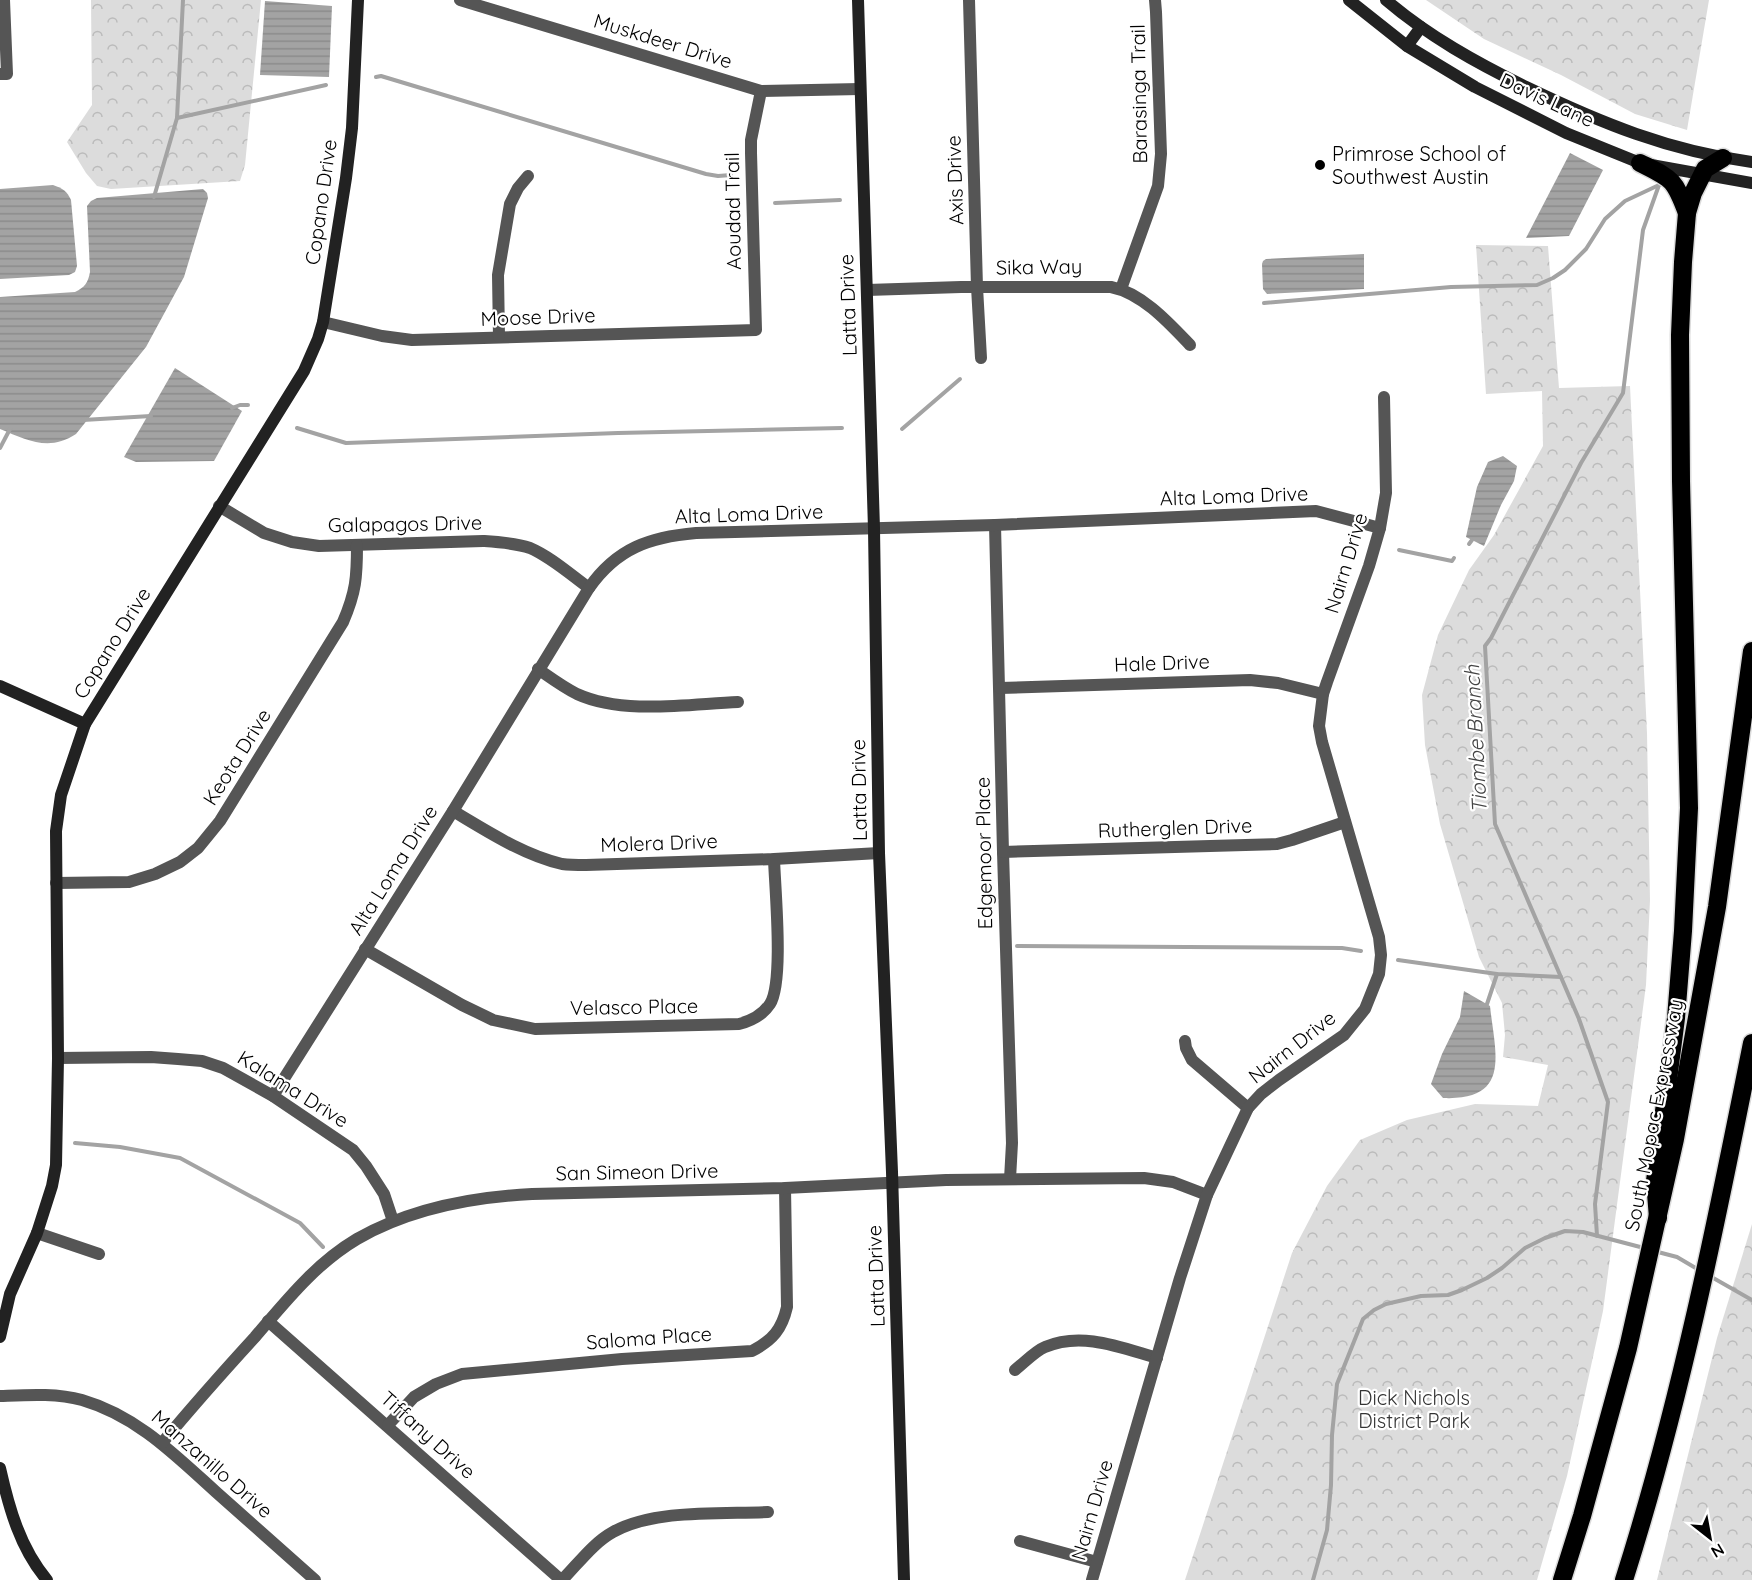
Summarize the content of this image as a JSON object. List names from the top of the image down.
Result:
{
  "streets": {
    "highway": ["South Mopac Expressway"],
    "street": [
      "Muskdeer Drive",
      "Barasinga Trail",
      "Davis Lane",
      "Axis Drive",
      "Copano Drive",
      "Aoudad Trail",
      "Sika Way",
      "Latta Drive",
      "Moose Drive",
      "Alta Loma Drive",
      "Galapagos Drive",
      "Nairn Drive",
      "Hale Drive",
      "Keota Drive",
      "Rutherglen Drive",
      "Molera Drive",
      "Edgemoor Place",
      "Velasco Place",
      "Kalama Drive",
      "San Simeon Drive",
      "Saloma Place",
      "Tiffany Drive",
      "Manzanillo Drive"
    ]
  },
  "crossings": [
    ["Muskdeer Drive", "Aoudad Trail"],
    ["Muskdeer Drive", "Latta Drive"],
    ["Barasinga Trail", "Sika Way"],
    ["Axis Drive", "Sika Way"],
    ["Copano Drive", "Moose Drive"],
    ["Copano Drive", "Galapagos Drive"],
    ["Copano Drive", "Keota Drive"],
    ["Copano Drive", "Kalama Drive"],
    ["Aoudad Trail", "Moose Drive"],
    ["Sika Way", "Latta Drive"],
    ["Latta Drive", "Alta Loma Drive"],
    ["Latta Drive", "Molera Drive"],
    ["Latta Drive", "San Simeon Drive"],
    ["Alta Loma Drive", "Galapagos Drive"],
    ["Alta Loma Drive", "Nairn Drive"],
    ["Alta Loma Drive", "Molera Drive"],
    ["Alta Loma Drive", "Edgemoor Place"],
    ["Alta Loma Drive", "Velasco Place"],
    ["Alta Loma Drive", "Kalama Drive"],
    ["Galapagos Drive", "Keota Drive"],
    ["Nairn Drive", "Hale Drive"],
    ["Nairn Drive", "Rutherglen Drive"],
    ["Nairn Drive", "San Simeon Drive"],
    ["Hale Drive", "Edgemoor Place"],
    ["Rutherglen Drive", "Edgemoor Place"],
    ["Molera Drive", "Velasco Place"],
    ["Edgemoor Place", "San Simeon Drive"],
    ["Kalama Drive", "San Simeon Drive"],
    ["San Simeon Drive", "Saloma Place"],
    ["San Simeon Drive", "Tiffany Drive"],
    ["San Simeon Drive", "Manzanillo Drive"],
    ["Saloma Place", "Tiffany Drive"]
  ],
  "water": ["Tiombe Branch"],
  "parks": ["Dick Nichols District Park"],
  "places": ["Primrose School of Southwest Austin"],
  "north": "bottom right"
}
